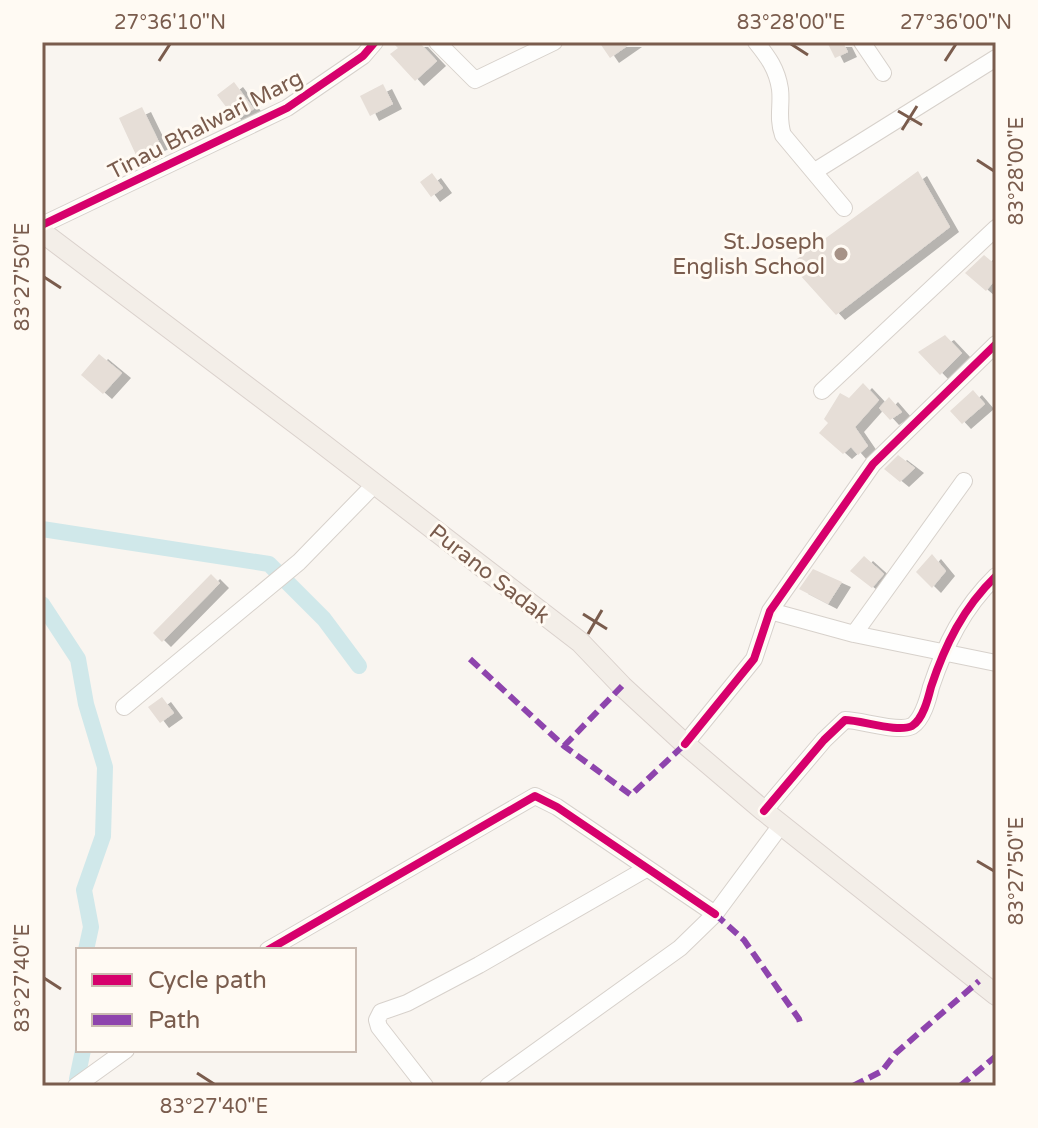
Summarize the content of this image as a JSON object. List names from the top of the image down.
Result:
{
  "streets": {
    "main road": ["Purano Sadak"],
    "street": ["Tinau Bhalwari Marg"]
  },
  "places": ["St.Joseph English School"],
  "legend": ["Cycle path", "Path"],
  "coordinates": [
    "27°36'10\"N",
    "83°28'00\"E",
    "27°36'00\"N",
    "83°27'50\"E",
    "83°27'40\"E"
  ]
}
